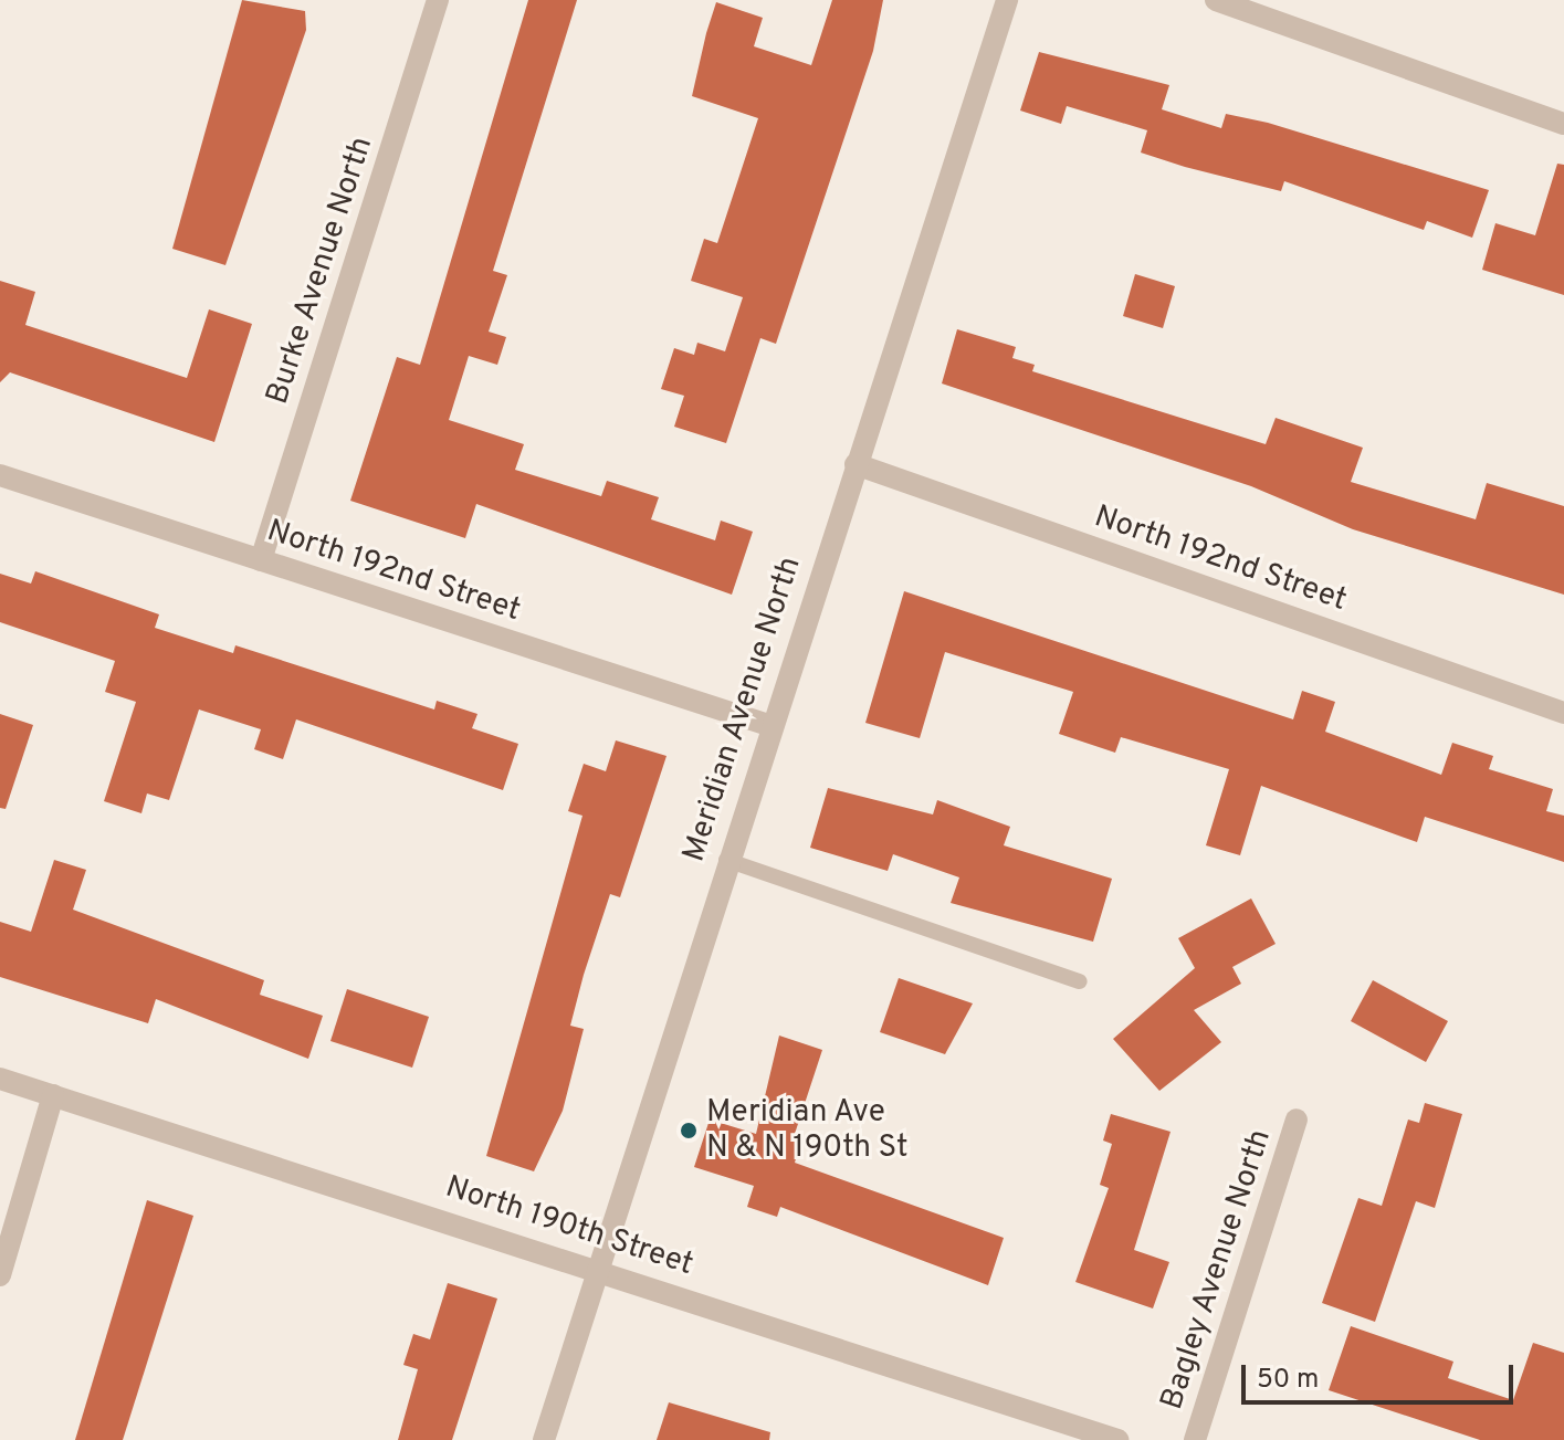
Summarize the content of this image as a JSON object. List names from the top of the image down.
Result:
{
  "streets": {
    "street": [
      "Burke Avenue North",
      "North 192nd Street",
      "Meridian Avenue North",
      "North 190th Street",
      "Bagley Avenue North"
    ]
  },
  "crossings": [
    ["Burke Avenue North", "North 192nd Street"],
    ["North 192nd Street", "Meridian Avenue North"],
    ["Meridian Avenue North", "North 190th Street"]
  ],
  "places": ["Meridian Ave N & N 190th St"],
  "scale_bar": "50 m"
}
